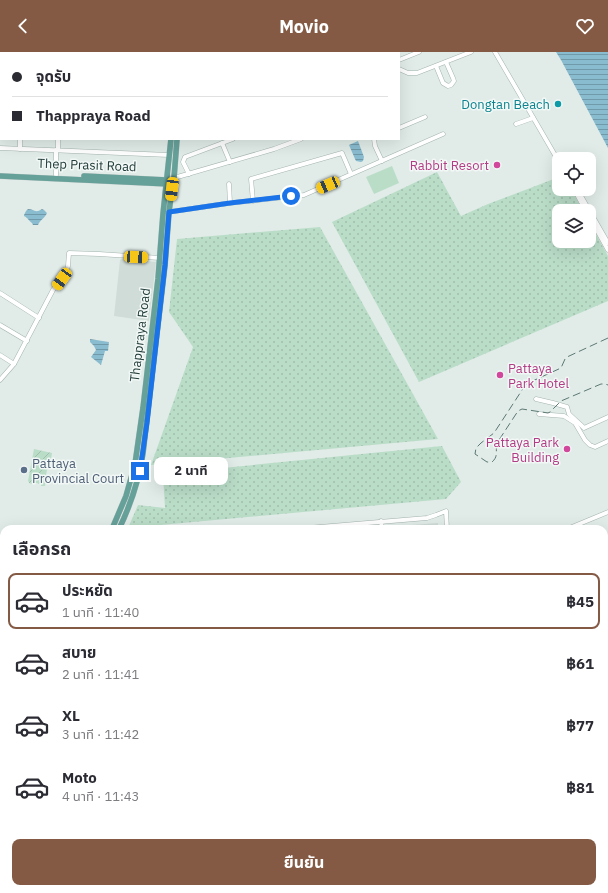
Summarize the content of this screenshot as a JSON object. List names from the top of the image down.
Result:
{
  "streets": {
    "main road": ["Thep Prasit Road", "Thappraya Road"]
  },
  "crossings": [
    ["Thep Prasit Road", "Thappraya Road"]
  ],
  "places": [
    "Dongtan Beach",
    "Rabbit Resort",
    "Pattaya Park Hotel",
    "Pattaya Park Building",
    "Pattaya Provincial Court"
  ],
  "page": {
    "header": "Movio",
    "banner": ["จุดรับ", "Thappraya Road"],
    "bubble": "2 นาที",
    "heading": "เลือกรถ",
    "list": [
      {
        "name": "ประหยัด",
        "note": "1 นาที · 11:40",
        "value": "฿45"
      },
      {
        "name": "สบาย",
        "note": "2 นาที · 11:41",
        "value": "฿61"
      },
      {
        "name": "XL",
        "note": "3 นาที · 11:42",
        "value": "฿77"
      },
      {
        "name": "Moto",
        "note": "4 นาที · 11:43",
        "value": "฿81"
      }
    ],
    "buttons": "ยืนยัน"
  }
}
